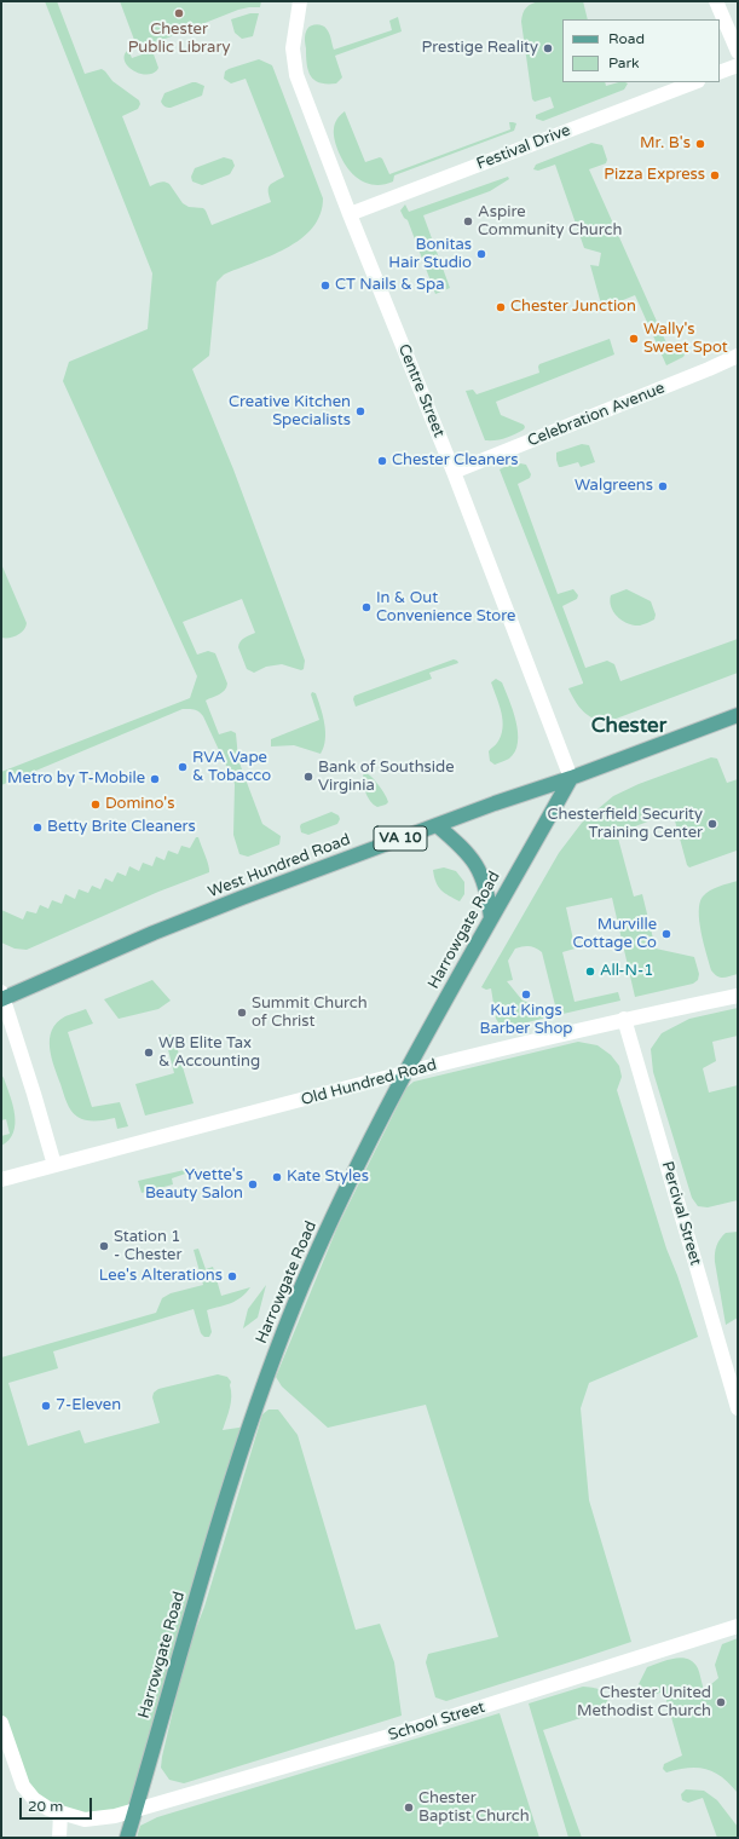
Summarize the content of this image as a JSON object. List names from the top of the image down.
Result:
{
  "streets": {
    "main road": ["VA 10", "West Hundred Road", "Harrowgate Road"],
    "street": [
      "Festival Drive",
      "Centre Street",
      "Celebration Avenue",
      "Old Hundred Road",
      "Percival Street",
      "School Street"
    ]
  },
  "crossings": [
    ["Festival Drive", "Centre Street"],
    ["Centre Street", "Celebration Avenue"],
    ["Centre Street", "West Hundred Road"],
    ["Centre Street", "Harrowgate Road"],
    ["West Hundred Road", "Harrowgate Road"],
    ["Harrowgate Road", "Old Hundred Road"],
    ["Harrowgate Road", "School Street"],
    ["Old Hundred Road", "Percival Street"]
  ],
  "districts": ["Chester"],
  "places": [
    "Chester Public Library",
    "Prestige Reality",
    "Mr. B's",
    "Pizza Express",
    "Aspire Community Church",
    "Bonitas Hair Studio",
    "CT Nails & Spa",
    "Chester Junction",
    "Wally's Sweet Spot",
    "Creative Kitchen Specialists",
    "Chester Cleaners",
    "Walgreens",
    "In & Out Convenience Store",
    "RVA Vape & Tobacco",
    "Bank of Southside Virginia",
    "Metro by T-Mobile",
    "Domino's",
    "Chesterfield Security Training Center",
    "Betty Brite Cleaners",
    "Murville Cottage Co",
    "All-N-1",
    "Kut Kings Barber Shop",
    "Summit Church of Christ",
    "WB Elite Tax & Accounting",
    "Kate Styles",
    "Yvette's Beauty Salon",
    "Station 1 - Chester",
    "Lee's Alterations",
    "7-Eleven",
    "Chester United Methodist Church",
    "Chester Baptist Church"
  ],
  "legend": ["Road", "Park"],
  "scale_bar": "20 m"
}
